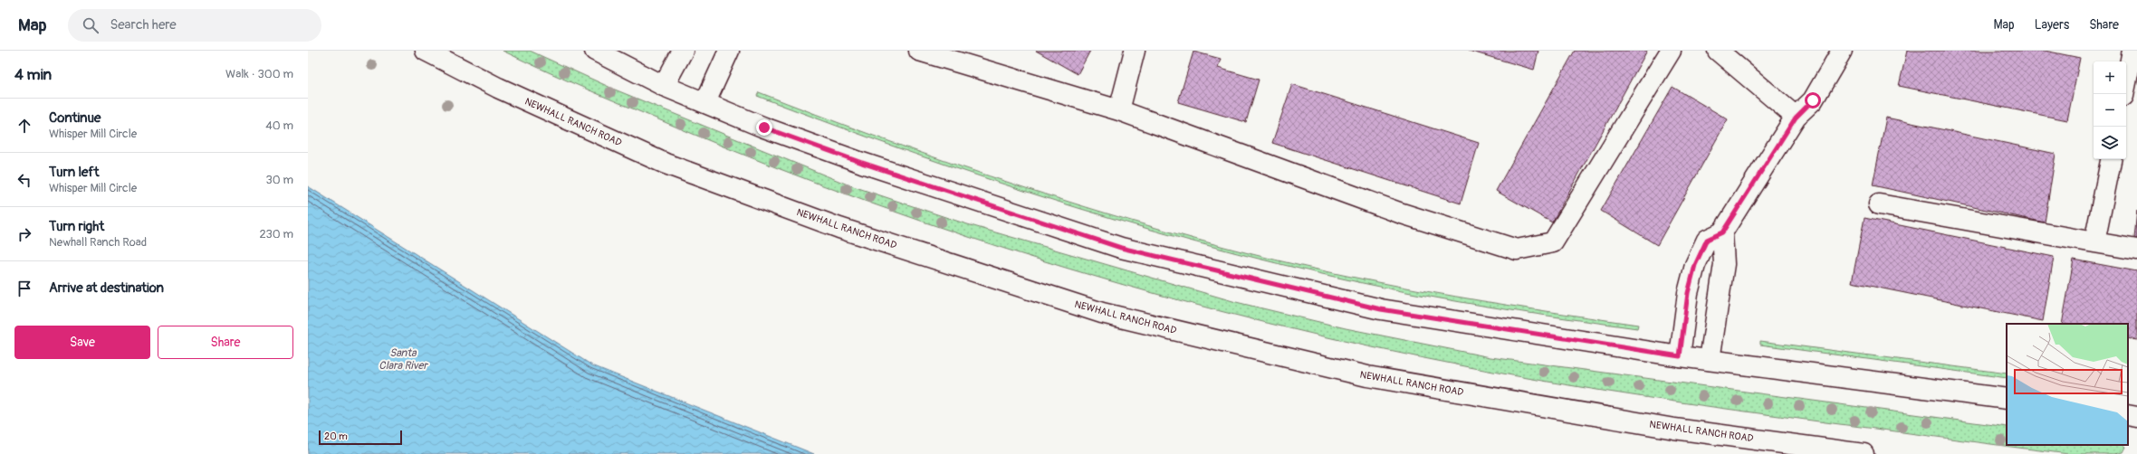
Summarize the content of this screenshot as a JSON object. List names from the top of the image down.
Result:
{
  "streets": {
    "main road": ["NEWHALL RANCH ROAD"]
  },
  "water": ["Santa Clara River"],
  "scale_bar": "20 m",
  "page": {
    "header": "Map",
    "search": "Search here",
    "nav": ["Map", "Layers", "Share"],
    "heading": ["4 min", "Walk · 300 m"],
    "map_buttons": ["+", "−"],
    "list": [
      ["Continue", "Whisper Mill Circle", "40 m"],
      ["Turn left", "Whisper Mill Circle", "30 m"],
      ["Turn right", "Newhall Ranch Road", "230 m"],
      "Arrive at destination"
    ],
    "buttons": ["Save", "Share"],
    "scale": "20 m"
  }
}
